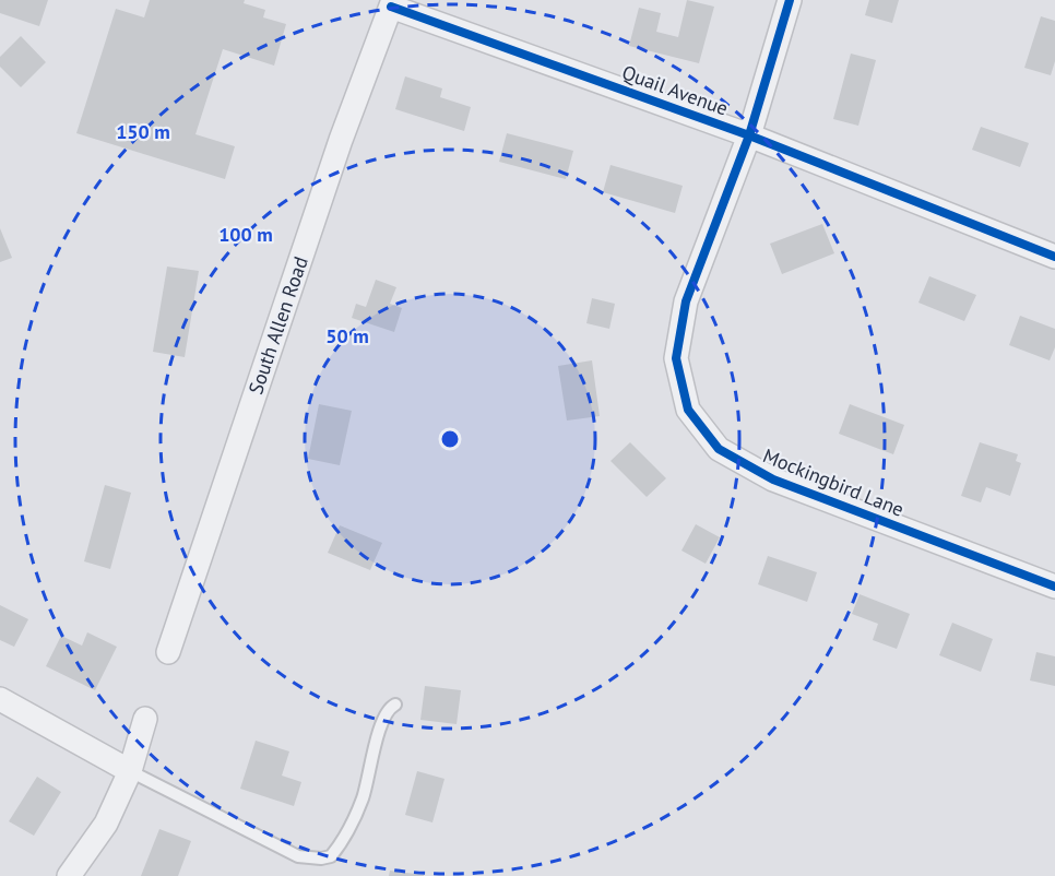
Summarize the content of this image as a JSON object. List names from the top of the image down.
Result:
{
  "streets": {
    "street": ["Quail Avenue", "South Allen Road", "Mockingbird Lane"]
  },
  "crossings": [
    ["Quail Avenue", "South Allen Road"],
    ["Quail Avenue", "Mockingbird Lane"]
  ],
  "rings": ["150 m", "100 m", "50 m"]
}
